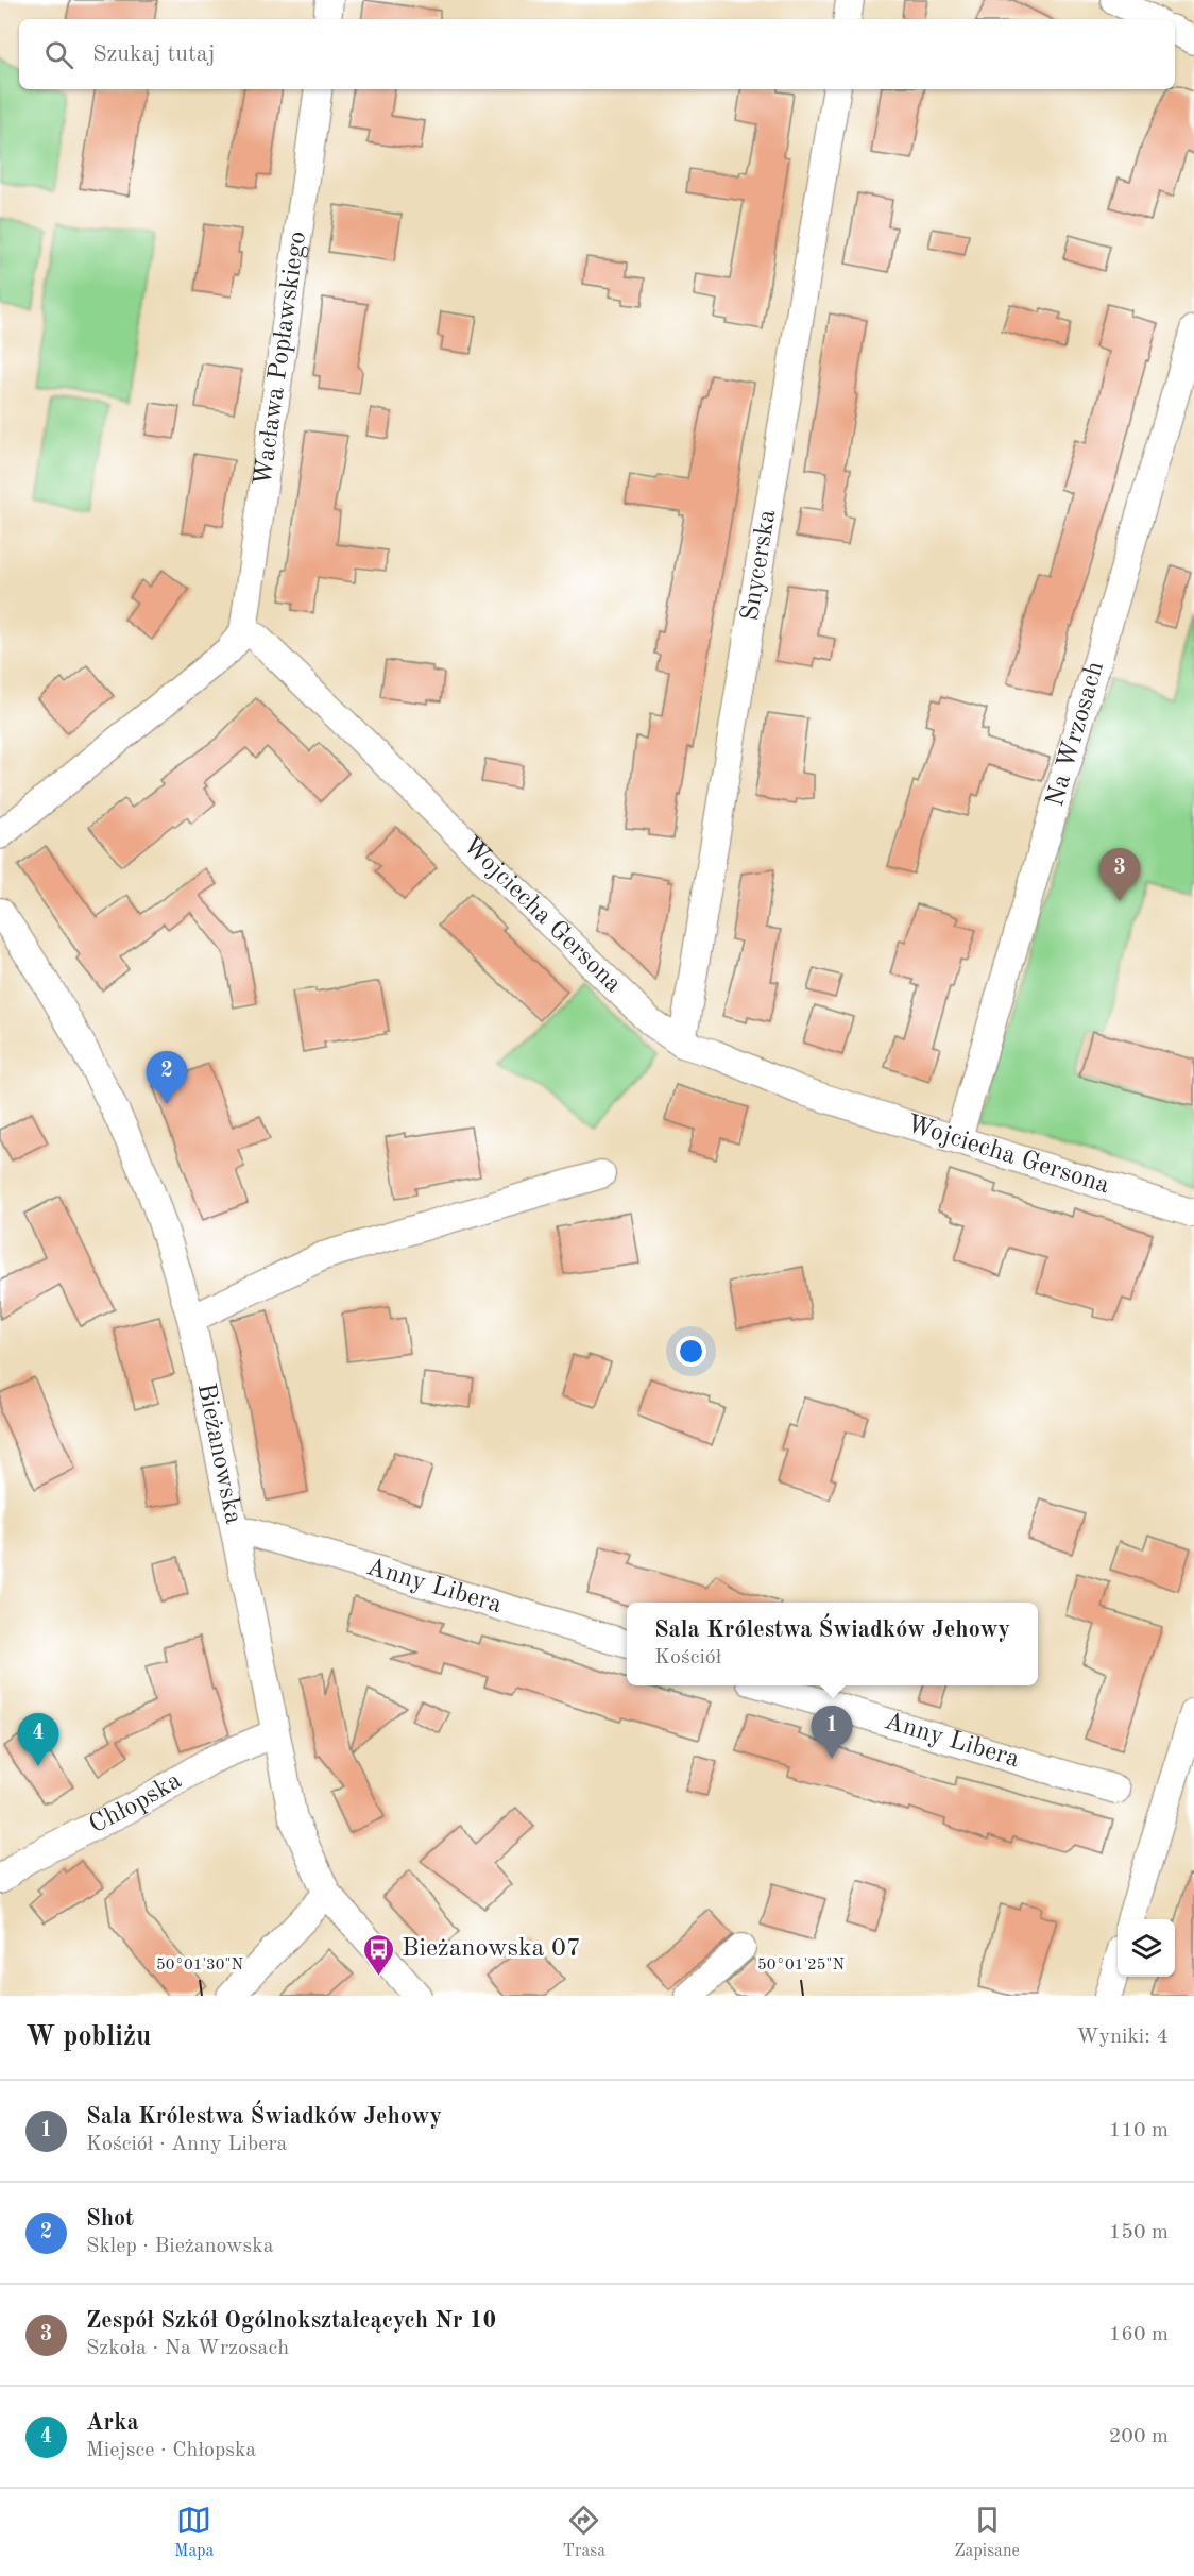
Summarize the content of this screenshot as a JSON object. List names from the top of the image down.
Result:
{
  "streets": {
    "street": [
      "Wacława Popławskiego",
      "Snycerska",
      "Na Wrzosach",
      "Wojciecha Gersona",
      "Bieżanowska",
      "Anny Libera",
      "Chłopska"
    ]
  },
  "crossings": [
    ["Wacława Popławskiego", "Wojciecha Gersona"],
    ["Snycerska", "Wojciecha Gersona"],
    ["Na Wrzosach", "Wojciecha Gersona"],
    ["Bieżanowska", "Anny Libera"],
    ["Bieżanowska", "Chłopska"]
  ],
  "places": {
    "bus stop": ["Bieżanowska 07"]
  },
  "page": {
    "search": "Szukaj tutaj",
    "pins": [
      "3",
      "2",
      "1",
      "4"
    ],
    "popup": ["Sala Królestwa Świadków Jehowy", "Kościół"],
    "heading": ["W pobliżu", "Wyniki: 4"],
    "list": [
      {
        "mark": "1",
        "name": "Sala Królestwa Świadków Jehowy",
        "note": "Kościół · Anny Libera",
        "value": "110 m"
      },
      {
        "mark": "2",
        "name": "Shot",
        "note": "Sklep · Bieżanowska",
        "value": "150 m"
      },
      {
        "mark": "3",
        "name": "Zespół Szkół Ogólnokształcących Nr 10",
        "note": "Szkoła · Na Wrzosach",
        "value": "160 m"
      },
      {
        "mark": "4",
        "name": "Arka",
        "note": "Miejsce · Chłopska",
        "value": "200 m"
      }
    ],
    "nav": ["Mapa", "Trasa", "Zapisane"]
  },
  "coordinates": ["50°01'30\"N", "50°01'25\"N"]
}
